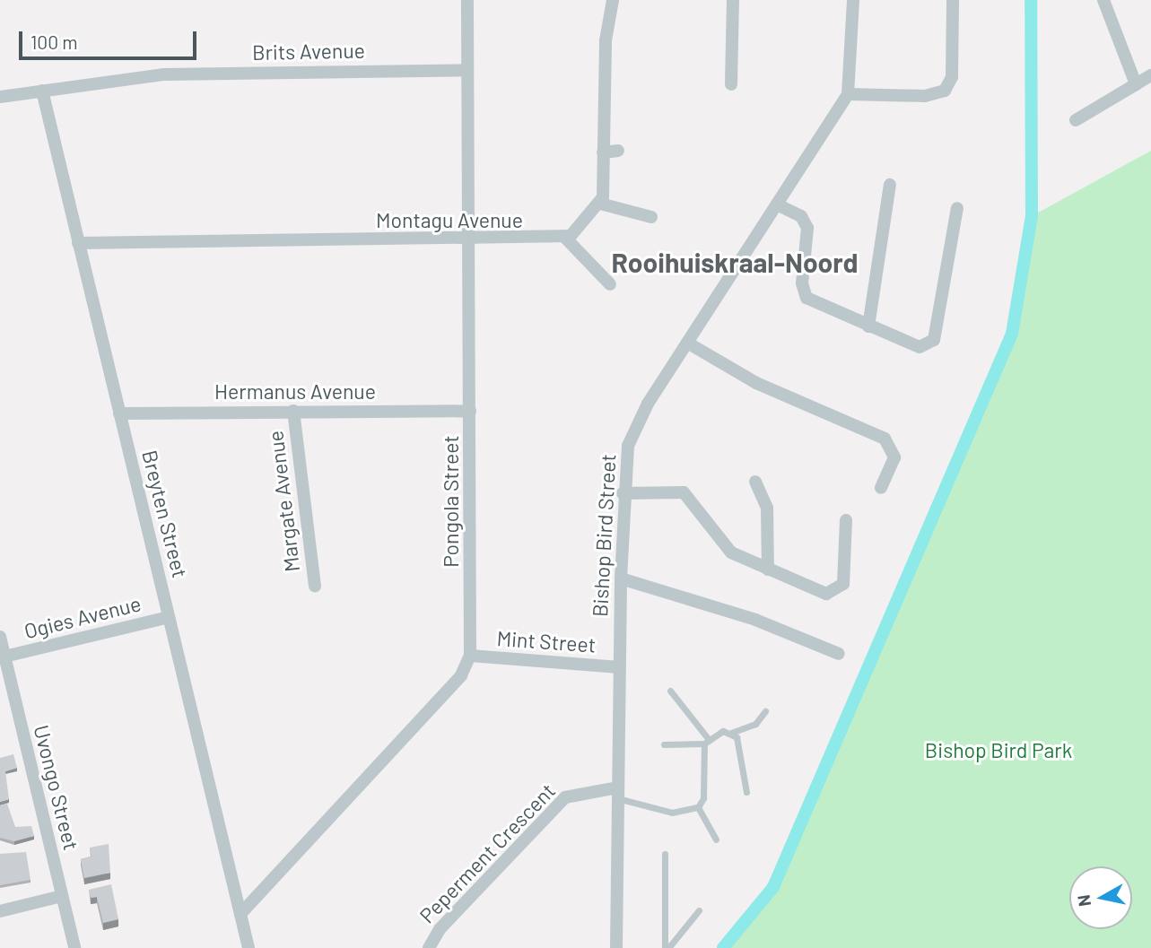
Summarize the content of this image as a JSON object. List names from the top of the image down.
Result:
{
  "streets": {
    "street": [
      "Brits Avenue",
      "Montagu Avenue",
      "Hermanus Avenue",
      "Margate Avenue",
      "Pongola Street",
      "Breyten Street",
      "Bishop Bird Street",
      "Ogies Avenue",
      "Mint Street",
      "Uvongo Street",
      "Peperment Crescent"
    ]
  },
  "crossings": [
    ["Brits Avenue", "Pongola Street"],
    ["Brits Avenue", "Breyten Street"],
    ["Montagu Avenue", "Pongola Street"],
    ["Montagu Avenue", "Breyten Street"],
    ["Hermanus Avenue", "Margate Avenue"],
    ["Hermanus Avenue", "Pongola Street"],
    ["Hermanus Avenue", "Breyten Street"],
    ["Pongola Street", "Mint Street"],
    ["Breyten Street", "Ogies Avenue"],
    ["Bishop Bird Street", "Mint Street"],
    ["Bishop Bird Street", "Peperment Crescent"],
    ["Ogies Avenue", "Uvongo Street"]
  ],
  "districts": ["Rooihuiskraal-Noord"],
  "parks": ["Bishop Bird Park"],
  "scale_bar": "100 m",
  "north": "left"
}
